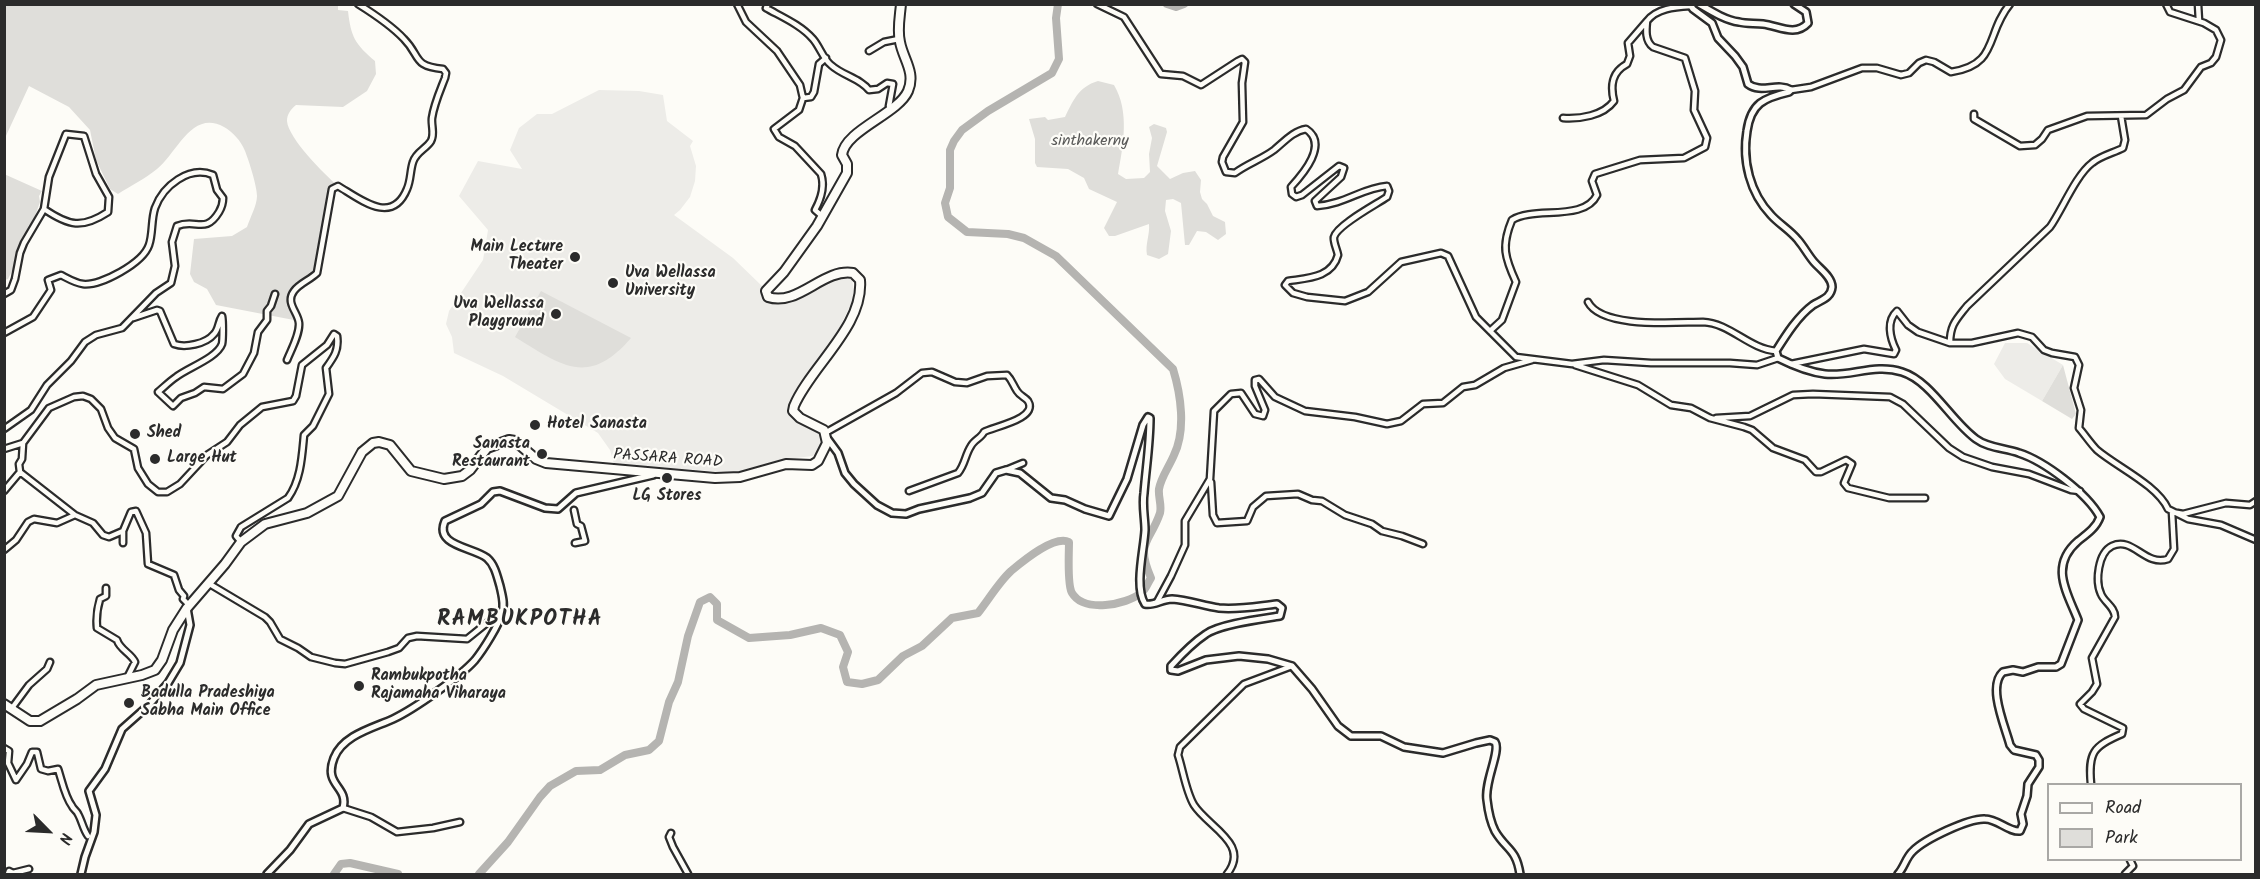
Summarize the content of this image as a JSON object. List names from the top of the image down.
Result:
{
  "streets": {
    "highway": ["PASSARA ROAD"]
  },
  "districts": ["RAMBUKPOTHA"],
  "parks": ["sinthakerny"],
  "places": [
    "Main Lecture Theater",
    "Uva Wellassa University",
    "Uva Wellassa Playground",
    "Hotel Sanasta",
    "Shed",
    "Sanasta Restaurant",
    "Large Hut",
    "LG Stores",
    "Rambukpotha Rajamaha Viharaya",
    "Badulla Pradeshiya Sabha Main Office"
  ],
  "legend": ["Road", "Park"],
  "north": "bottom right"
}
